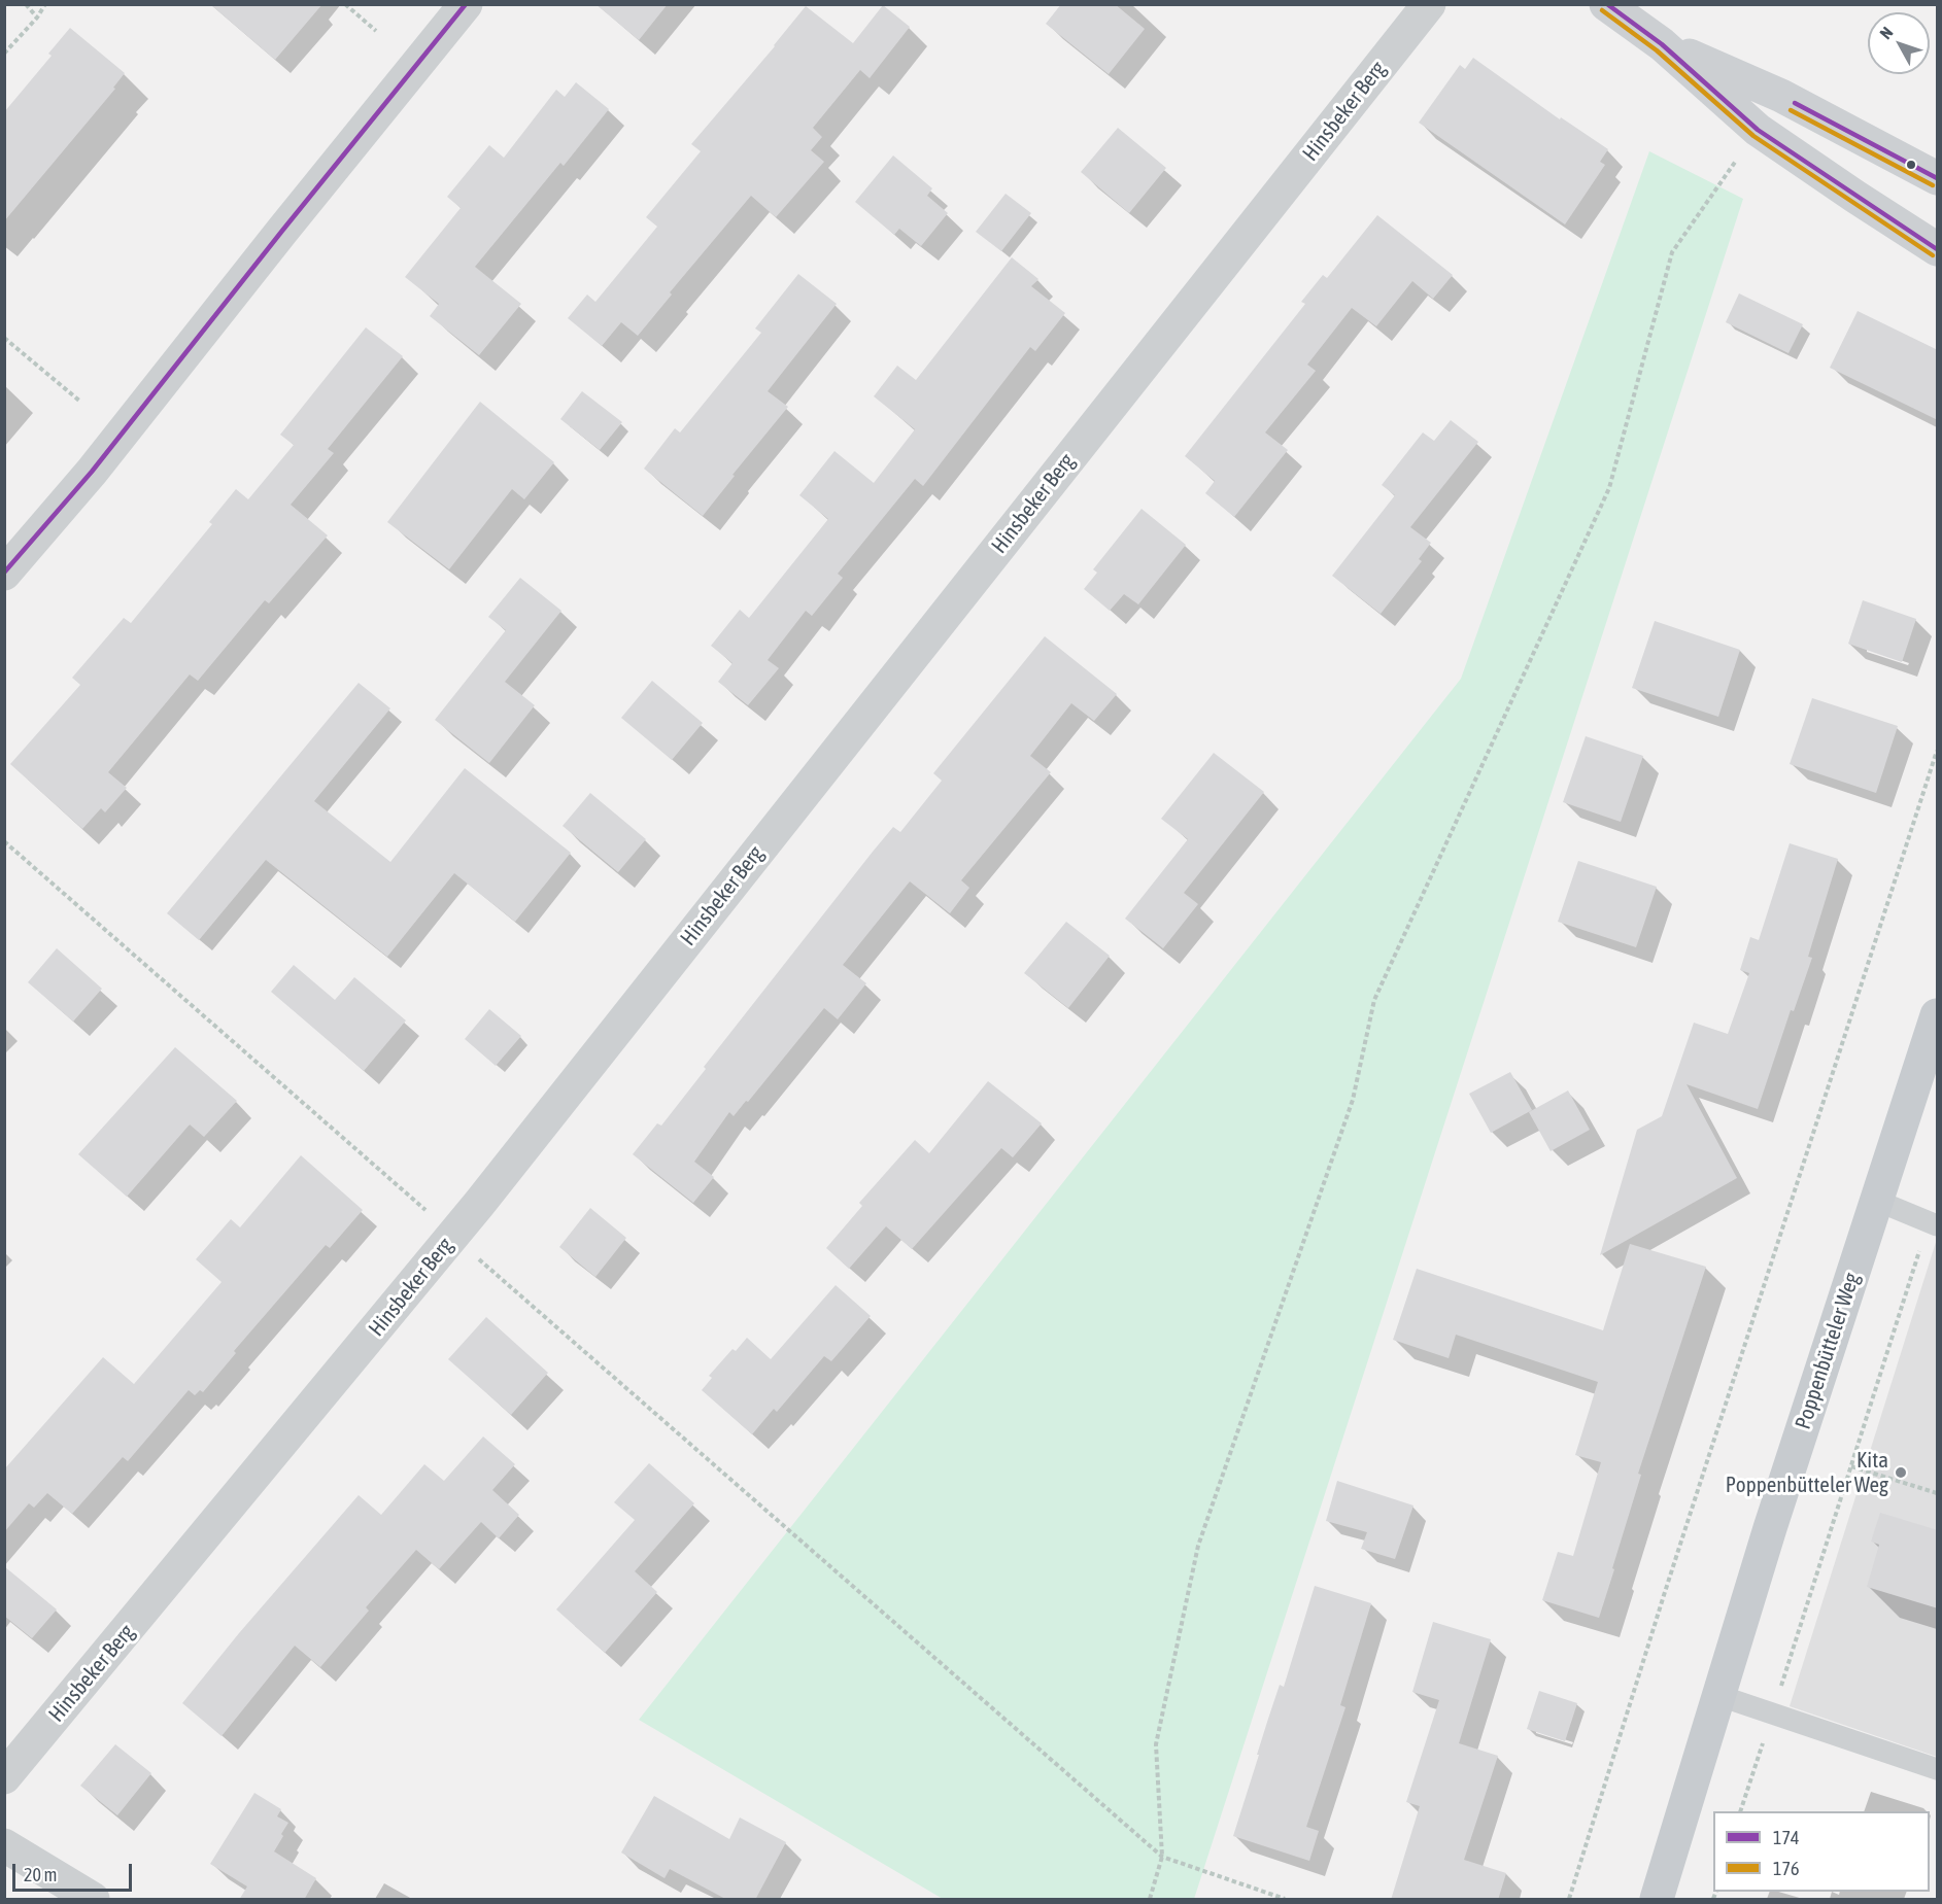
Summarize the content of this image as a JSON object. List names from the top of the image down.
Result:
{
  "streets": {
    "main road": ["Poppenbütteler Weg"],
    "street": ["Hinsbeker Berg"]
  },
  "places": ["Kita Poppenbütteler Weg"],
  "lines": ["transit line 174", "transit line 176"],
  "legend": ["174", "176"],
  "scale_bar": "20 m",
  "north": "top left"
}
